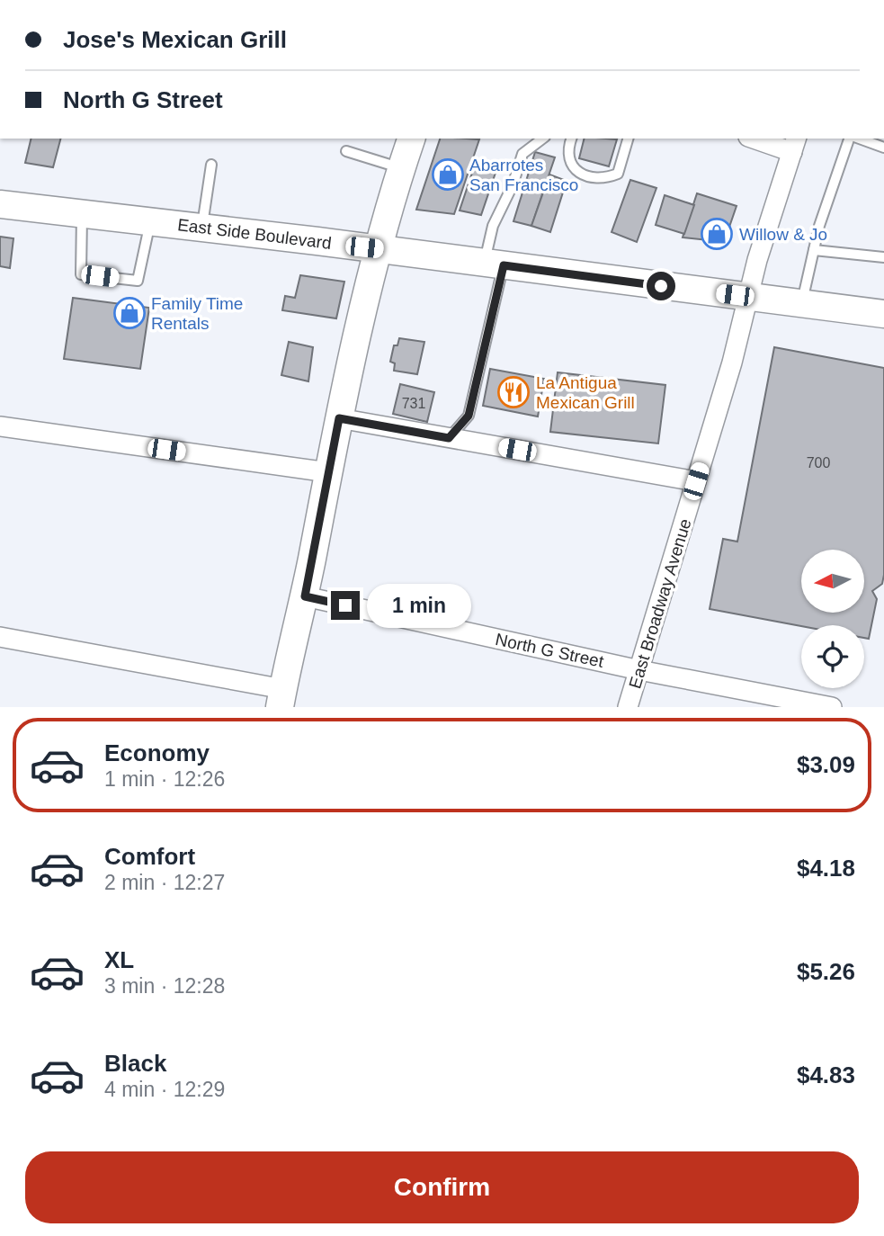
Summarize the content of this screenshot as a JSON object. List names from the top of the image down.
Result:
{
  "streets": {
    "main road": ["East Side Boulevard"],
    "street": ["East Broadway Avenue", "North G Street"]
  },
  "crossings": [
    ["East Side Boulevard", "East Broadway Avenue"],
    ["East Broadway Avenue", "North G Street"]
  ],
  "places": {
    "shop": ["Abarrotes San Francisco", "Willow & Jo", "Family Time Rentals"],
    "restaurant": ["La Antigua Mexican Grill"]
  },
  "house_numbers": ["731", "700"],
  "north": "left",
  "page": {
    "banner": ["Jose's Mexican Grill", "North G Street"],
    "bubble": "1 min",
    "list": [
      {
        "name": "Economy",
        "note": "1 min · 12:26",
        "value": "$3.09"
      },
      {
        "name": "Comfort",
        "note": "2 min · 12:27",
        "value": "$4.18"
      },
      {
        "name": "XL",
        "note": "3 min · 12:28",
        "value": "$5.26"
      },
      {
        "name": "Black",
        "note": "4 min · 12:29",
        "value": "$4.83"
      }
    ],
    "buttons": "Confirm"
  }
}
